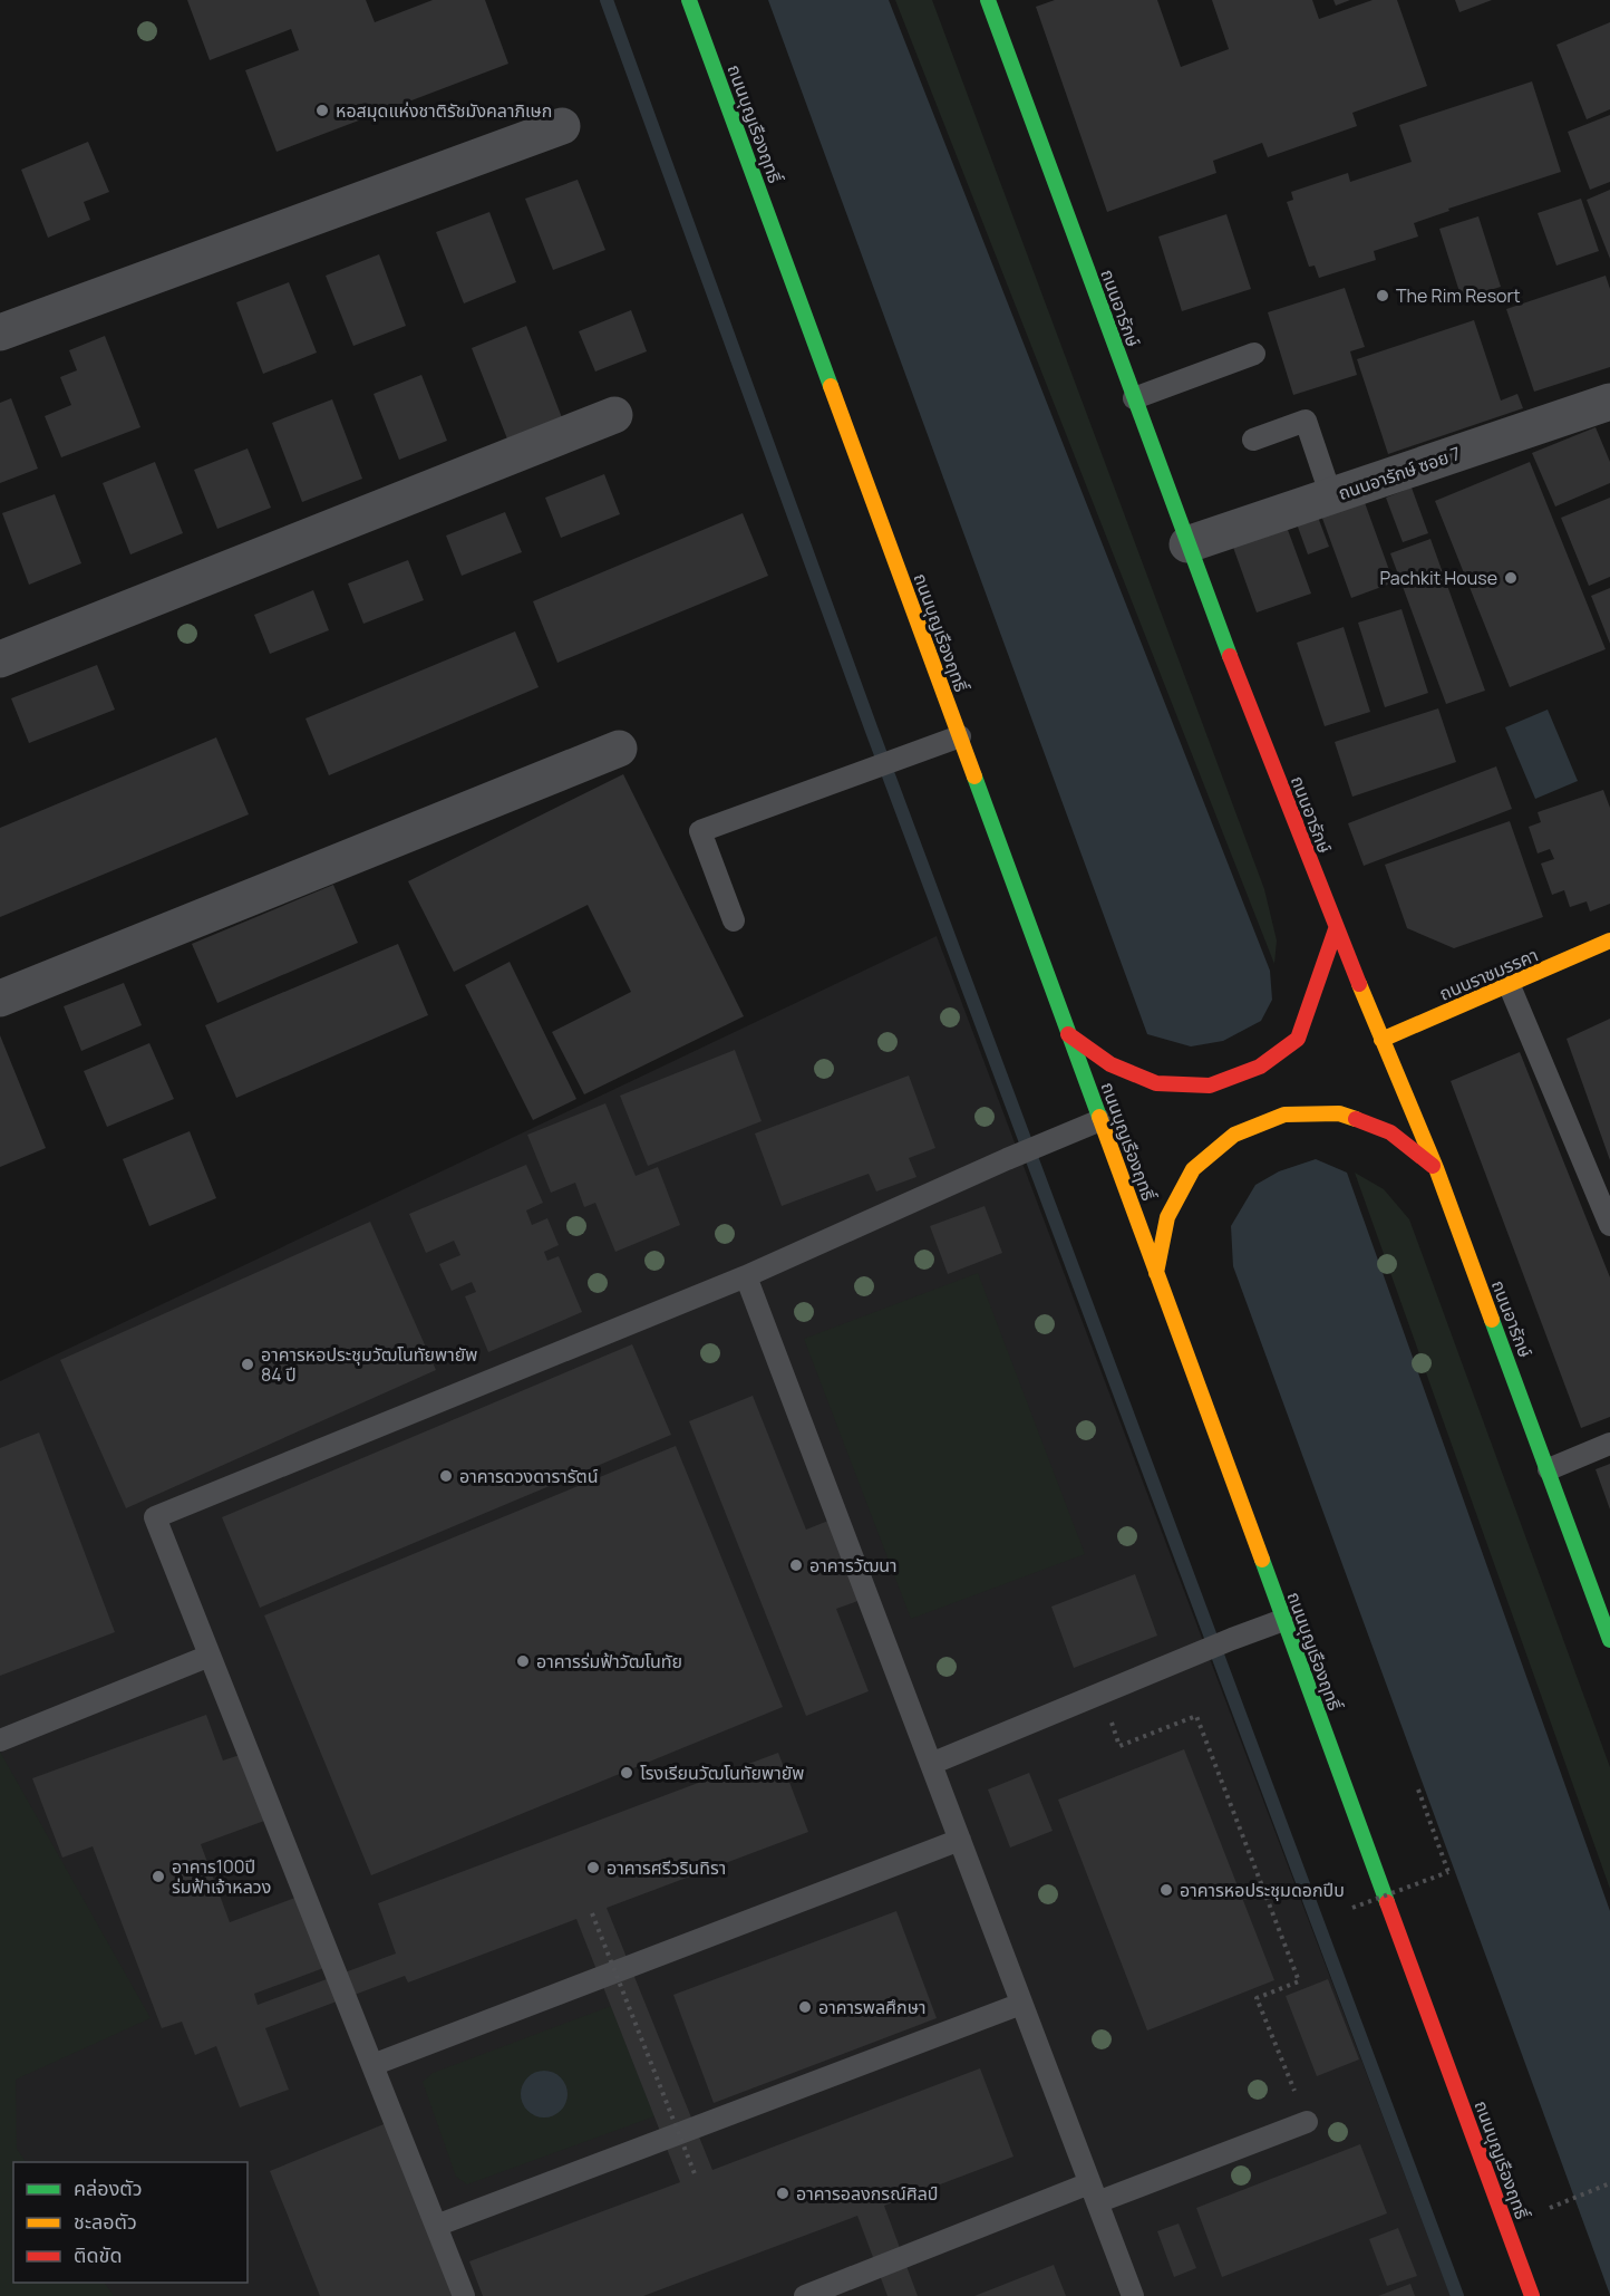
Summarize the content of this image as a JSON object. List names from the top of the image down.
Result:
{
  "streets": {
    "main road": ["ถนนบุญเรืองฤทธิ์", "ถนนอารักษ์", "ถนนราชมรรคา"],
    "street": ["ถนนอารักษ์ ซอย 7"]
  },
  "crossings": [
    ["ถนนอารักษ์", "ถนนอารักษ์ ซอย 7"],
    ["ถนนอารักษ์", "ถนนราชมรรคา"]
  ],
  "places": [
    "หอสมุดแห่งชาติรัชมังคลาภิเษก",
    "The Rim Resort",
    "Pachkit House",
    "อาคารหอประชุมวัฒโนทัยพายัพ 84 ปี",
    "อาคารดวงดารารัตน์",
    "อาคารวัฒนา",
    "อาคารร่มฟ้าวัฒโนทัย",
    "โรงเรียนวัฒโนทัยพายัพ",
    "อาคารศรีวรินทิรา",
    "อาคาร100ปี ร่มฟ้าเจ้าหลวง",
    "อาคารหอประชุมดอกปีบ",
    "อาคารพลศึกษา",
    "อาคารอลงกรณ์ศิลป์"
  ],
  "legend": ["คล่องตัว", "ชะลอตัว", "ติดขัด"]
}
